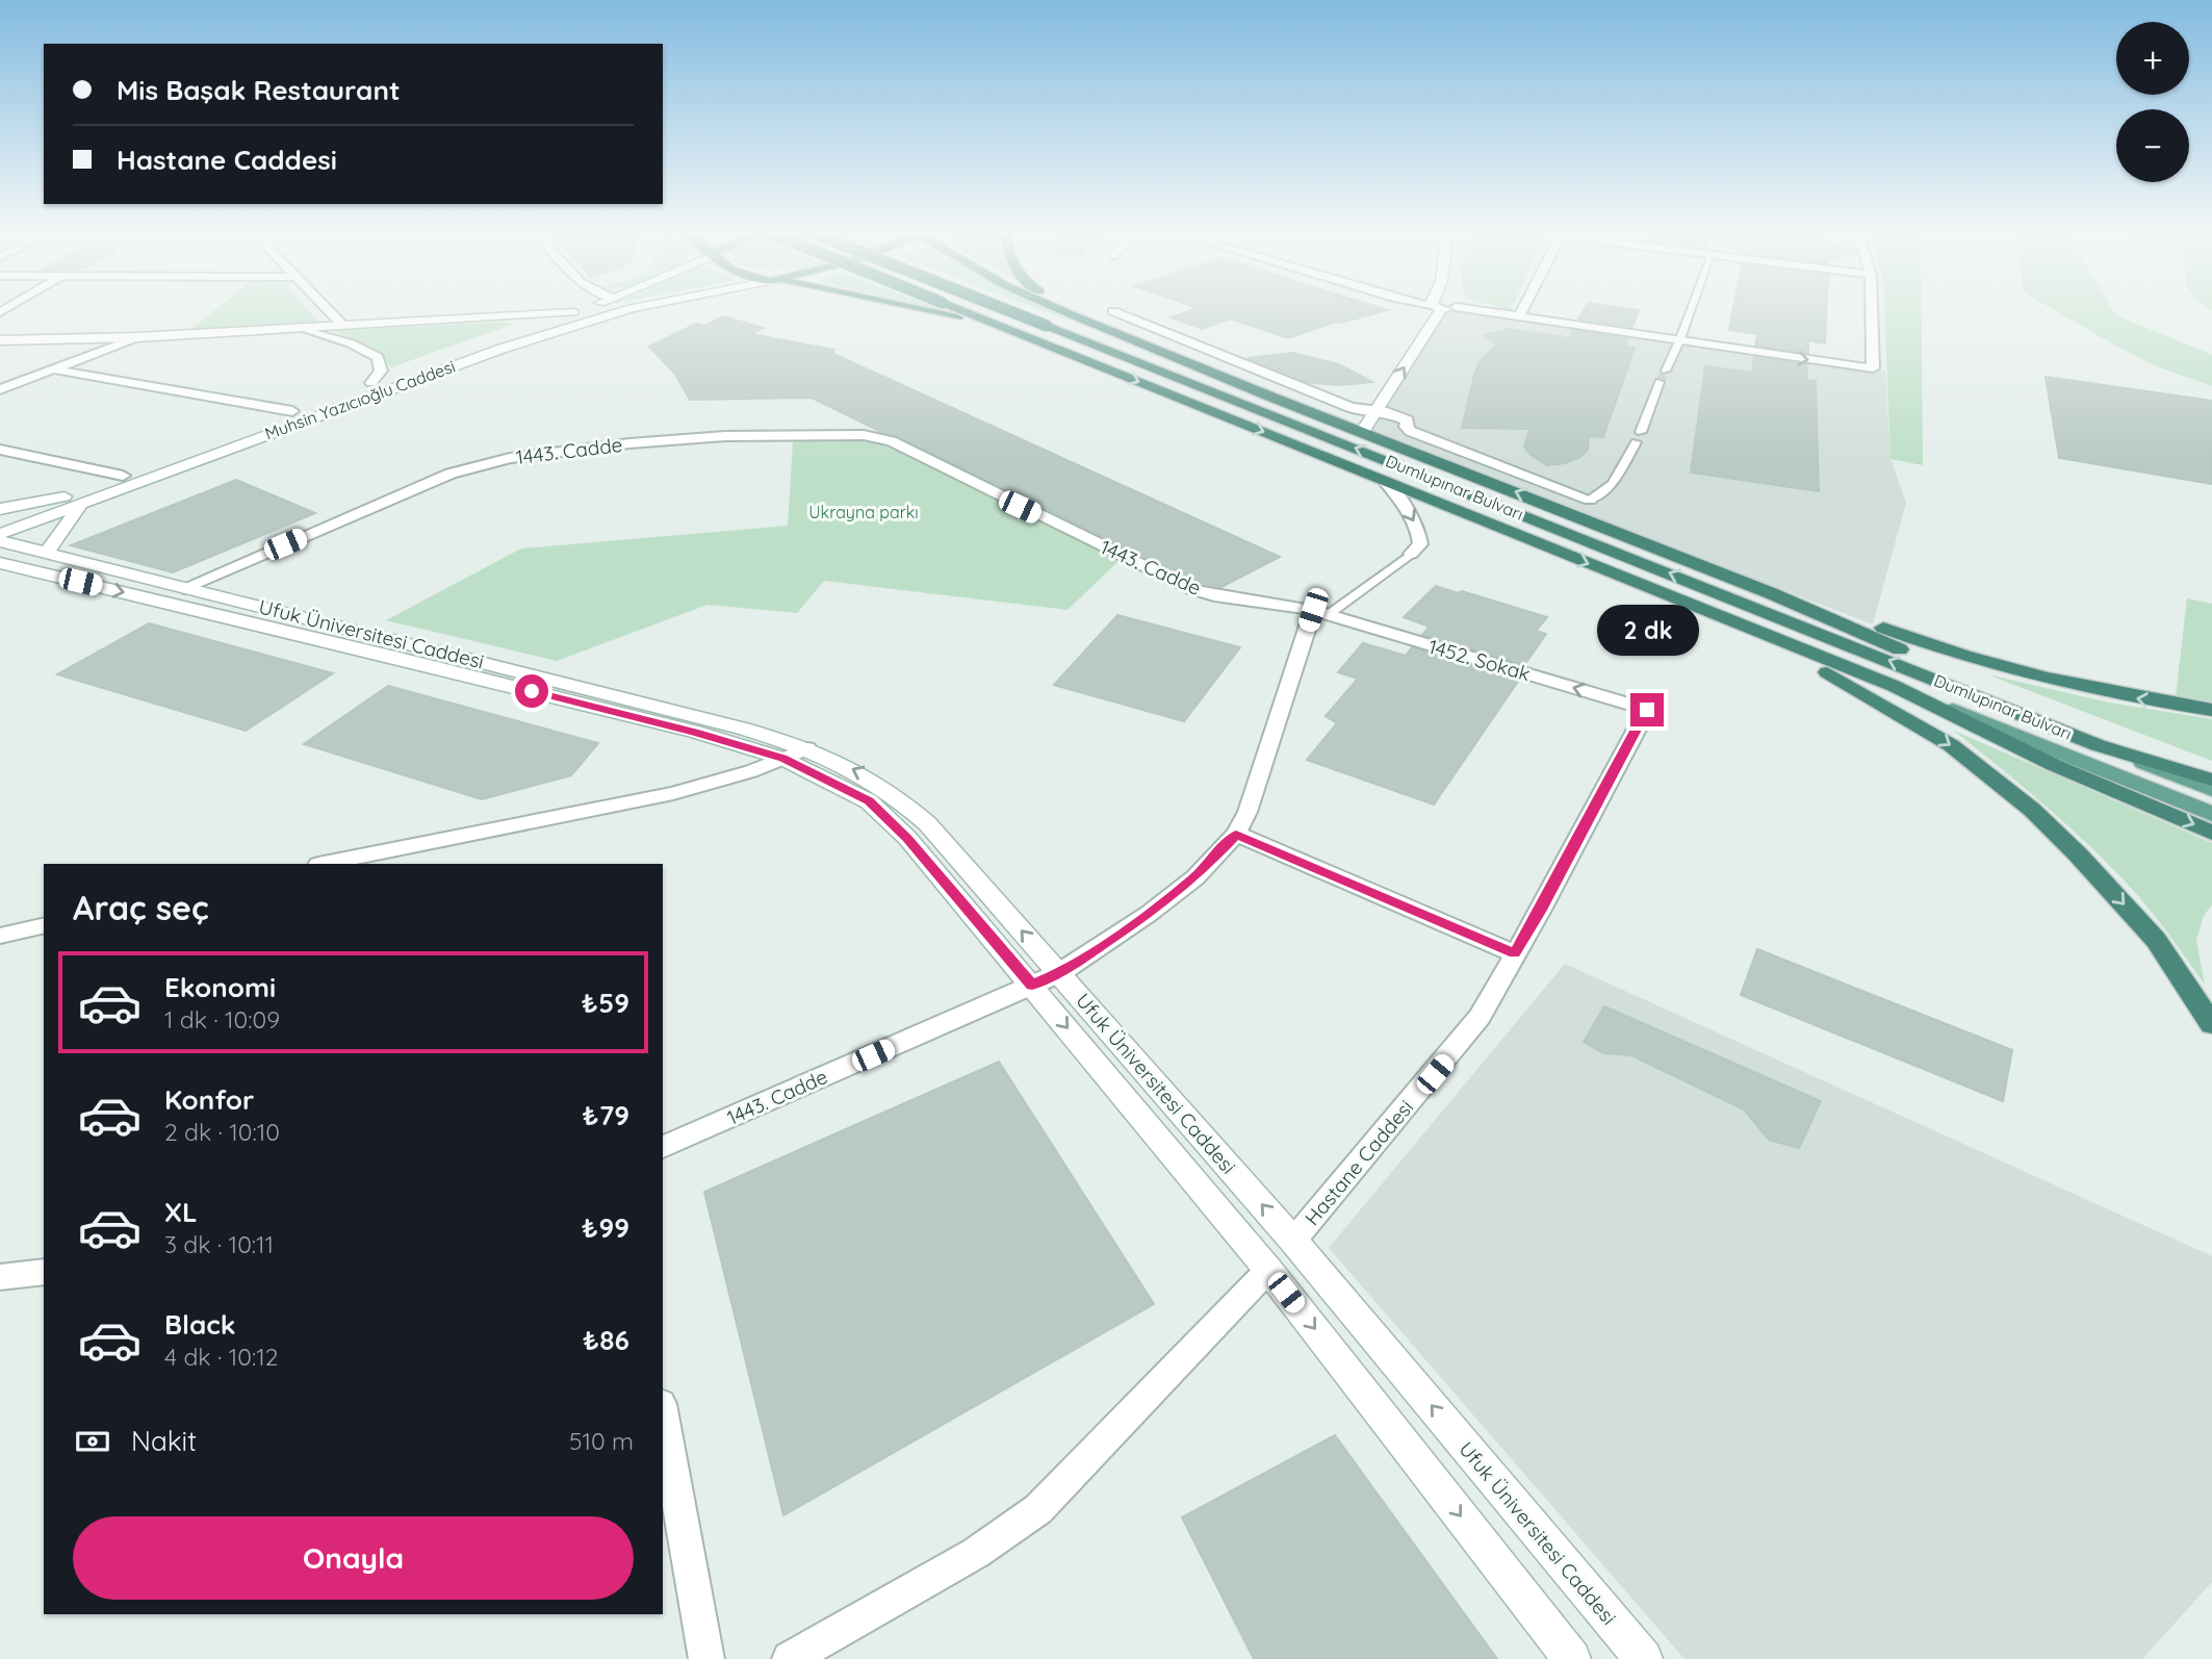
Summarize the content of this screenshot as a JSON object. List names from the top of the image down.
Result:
{
  "streets": {
    "highway": ["Dumlupınar Bulvarı"],
    "main road": ["Muhsin Yazıcıoğlu Caddesi", "Ufuk Üniversitesi Caddesi"],
    "street": ["1443. Cadde", "1452. Sokak", "Hastane Caddesi"]
  },
  "crossings": [
    ["1443. Cadde", "Ufuk Üniversitesi Caddesi"],
    ["1443. Cadde", "1452. Sokak"],
    ["Ufuk Üniversitesi Caddesi", "Hastane Caddesi"],
    ["1452. Sokak", "Hastane Caddesi"]
  ],
  "one_way": ["1452. Sokak"],
  "parks": ["Ukrayna parkı"],
  "page": {
    "map_buttons": ["+", "−"],
    "banner": ["Mis Başak Restaurant", "Hastane Caddesi"],
    "bubble": "2 dk",
    "heading": "Araç seç",
    "list": [
      {
        "name": "Ekonomi",
        "note": "1 dk · 10:09",
        "value": "₺59"
      },
      {
        "name": "Konfor",
        "note": "2 dk · 10:10",
        "value": "₺79"
      },
      {
        "name": "XL",
        "note": "3 dk · 10:11",
        "value": "₺99"
      },
      {
        "name": "Black",
        "note": "4 dk · 10:12",
        "value": "₺86"
      }
    ],
    "pay": ["Nakit", "510 m"],
    "buttons": "Onayla"
  }
}
